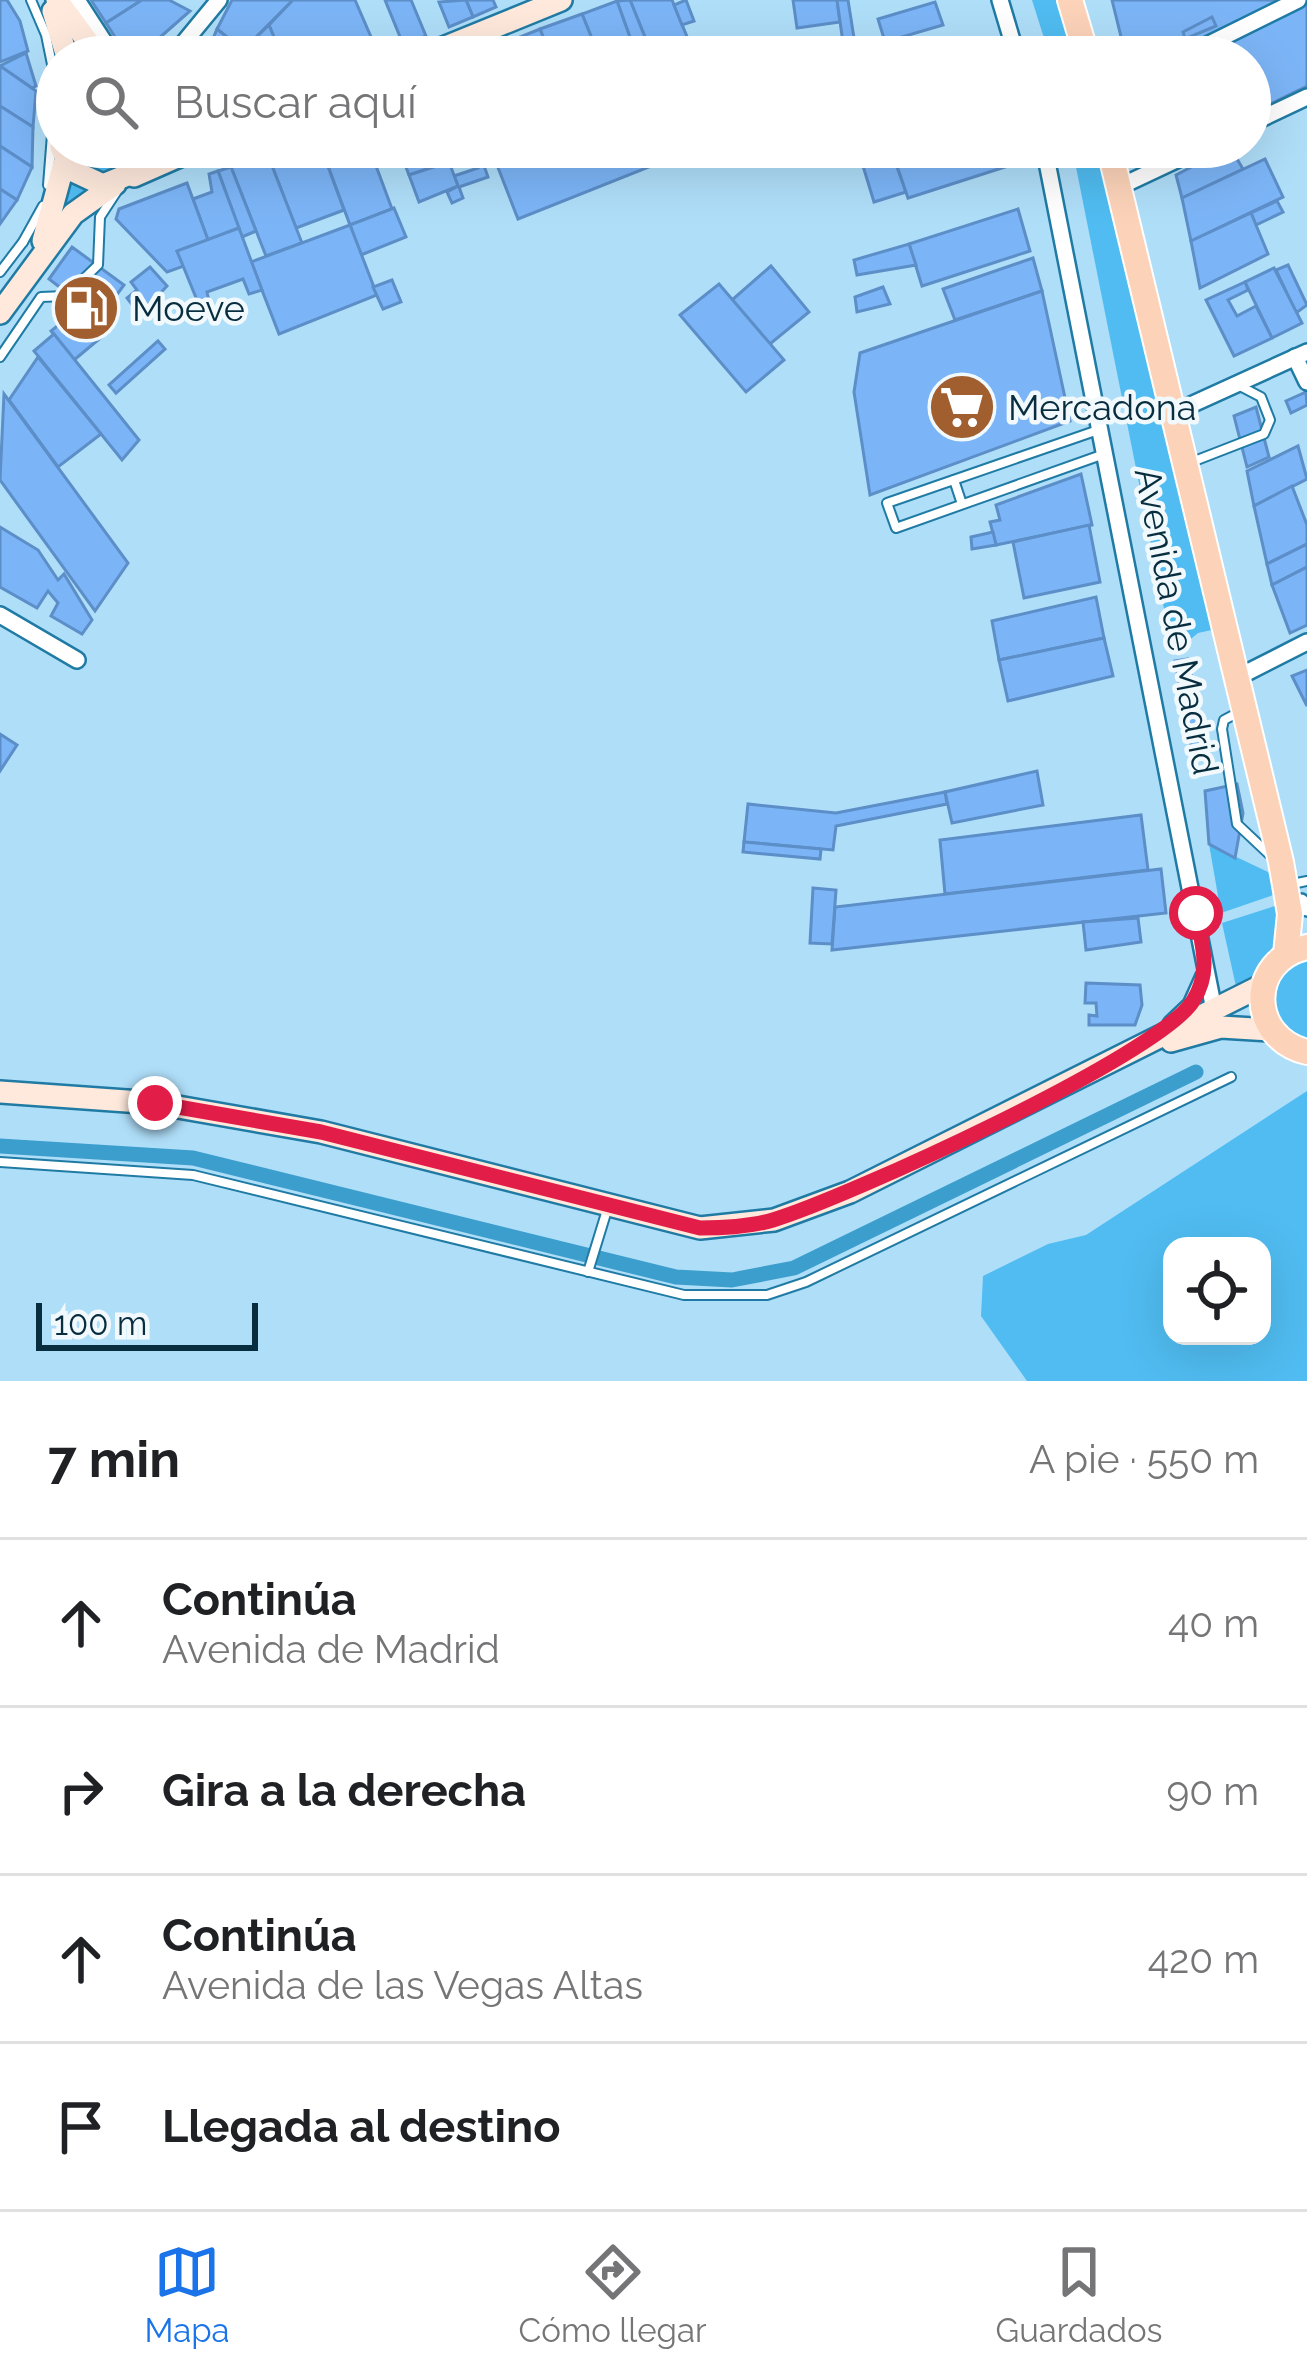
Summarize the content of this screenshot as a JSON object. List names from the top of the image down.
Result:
{
  "streets": {
    "main road": ["Avenida de Madrid"]
  },
  "places": {
    "fuel station": ["Moeve"],
    "supermarket": ["Mercadona"]
  },
  "scale_bar": "100 m",
  "page": {
    "search": "Buscar aquí",
    "scale": "100 m",
    "heading": ["7 min", "A pie · 550 m"],
    "list": [
      ["Continúa", "Avenida de Madrid", "40 m"],
      ["Gira a la derecha", "90 m"],
      ["Continúa", "Avenida de las Vegas Altas", "420 m"],
      "Llegada al destino"
    ],
    "nav": ["Mapa", "Cómo llegar", "Guardados"]
  }
}
